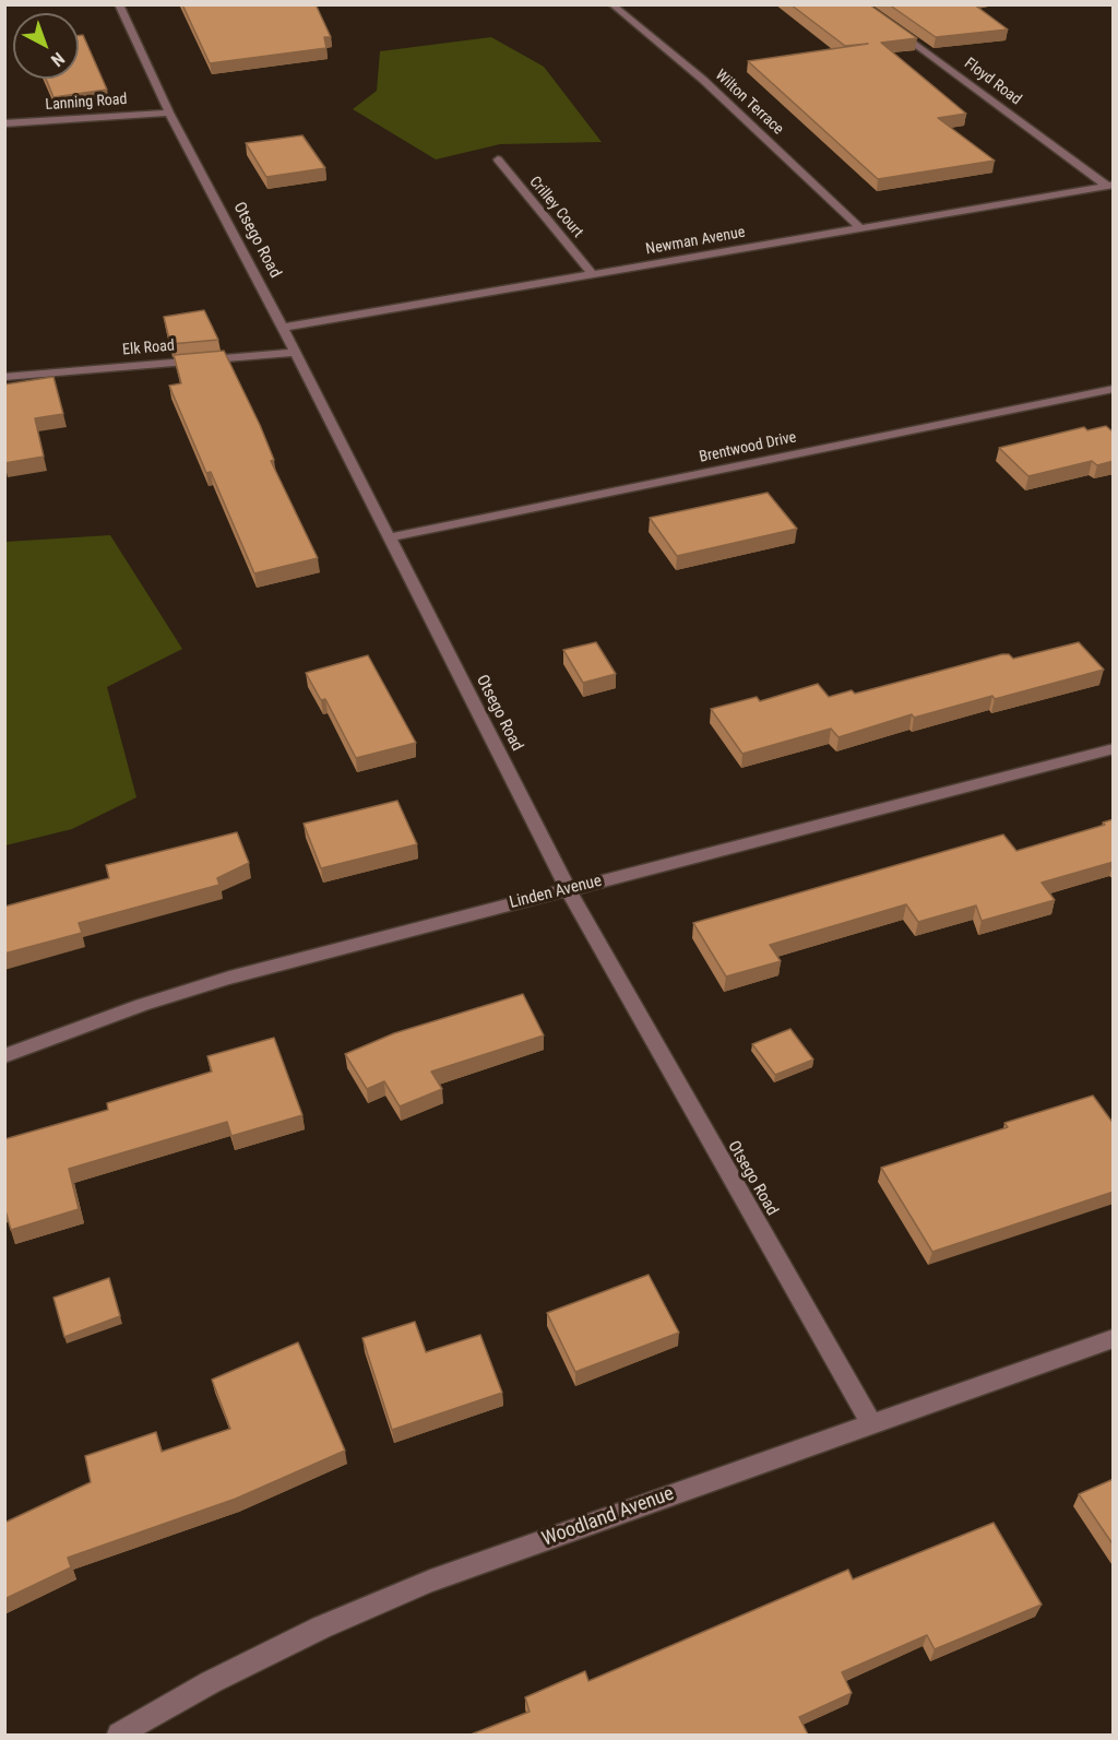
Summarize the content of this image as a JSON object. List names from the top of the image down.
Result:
{
  "streets": {
    "street": [
      "Floyd Road",
      "Lanning Road",
      "Wilton Terrace",
      "Crilley Court",
      "Otsego Road",
      "Newman Avenue",
      "Elk Road",
      "Brentwood Drive",
      "Linden Avenue",
      "Woodland Avenue"
    ]
  },
  "crossings": [
    ["Floyd Road", "Newman Avenue"],
    ["Lanning Road", "Otsego Road"],
    ["Wilton Terrace", "Newman Avenue"],
    ["Crilley Court", "Newman Avenue"],
    ["Otsego Road", "Newman Avenue"],
    ["Otsego Road", "Elk Road"],
    ["Otsego Road", "Brentwood Drive"],
    ["Otsego Road", "Linden Avenue"],
    ["Otsego Road", "Woodland Avenue"]
  ],
  "north": "bottom right"
}
